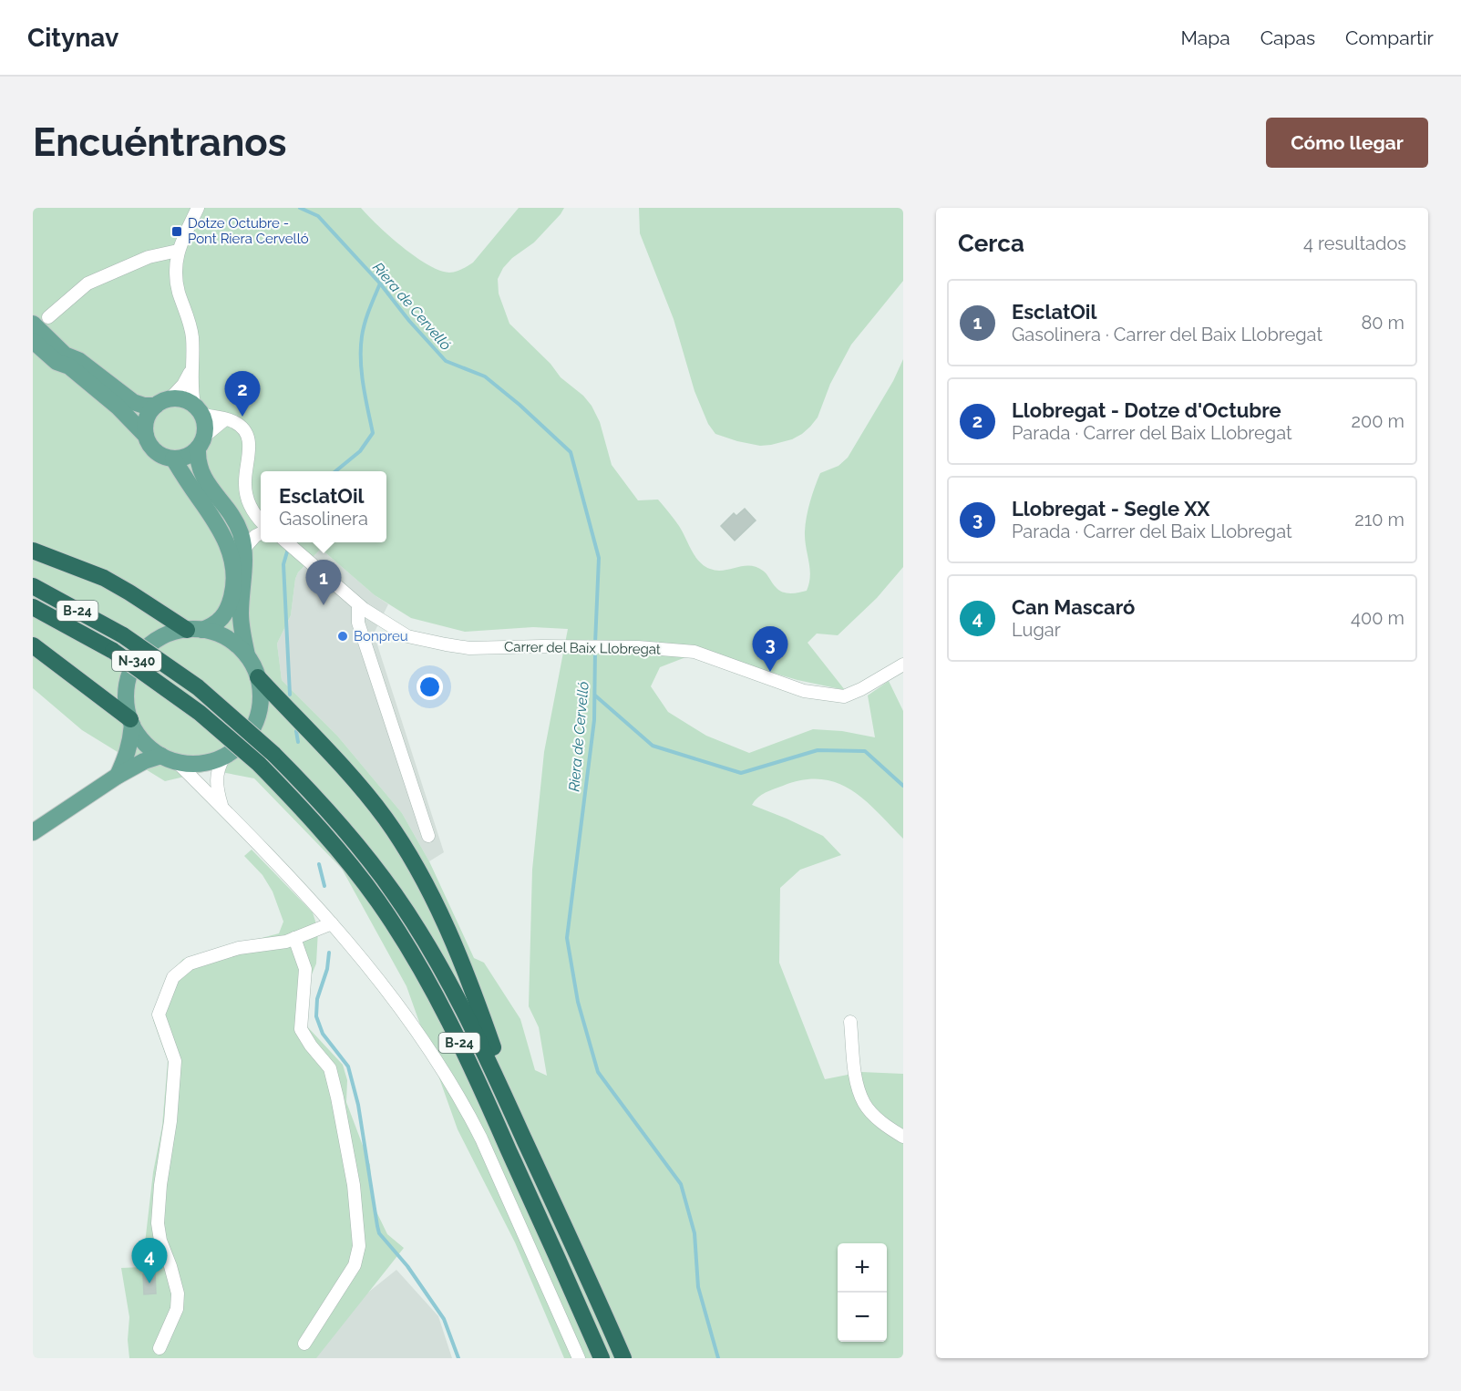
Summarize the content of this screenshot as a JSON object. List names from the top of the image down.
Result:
{
  "streets": {
    "highway": ["B-24"],
    "main road": ["N-340"],
    "street": ["Carrer del Baix Llobregat"]
  },
  "water": ["Riera de Cervelló"],
  "places": {
    "transit": ["Dotze Octubre - Pont Riera Cervelló"],
    "other": ["Bonpreu"]
  },
  "page": {
    "header": "Citynav",
    "nav": ["Mapa", "Capas", "Compartir"],
    "buttons": "Cómo llegar",
    "title": "Encuéntranos",
    "heading": ["Cerca", "4 resultados"],
    "list": [
      {
        "mark": "1",
        "name": "EsclatOil",
        "note": "Gasolinera · Carrer del Baix Llobregat",
        "value": "80 m"
      },
      {
        "mark": "2",
        "name": "Llobregat - Dotze d'Octubre",
        "note": "Parada · Carrer del Baix Llobregat",
        "value": "200 m"
      },
      {
        "mark": "3",
        "name": "Llobregat - Segle XX",
        "note": "Parada · Carrer del Baix Llobregat",
        "value": "210 m"
      },
      {
        "mark": "4",
        "name": "Can Mascaró",
        "note": "Lugar",
        "value": "400 m"
      }
    ],
    "pins": [
      "2",
      "1",
      "3",
      "4"
    ],
    "popup": ["EsclatOil", "Gasolinera"],
    "map_buttons": ["+", "−"]
  }
}
